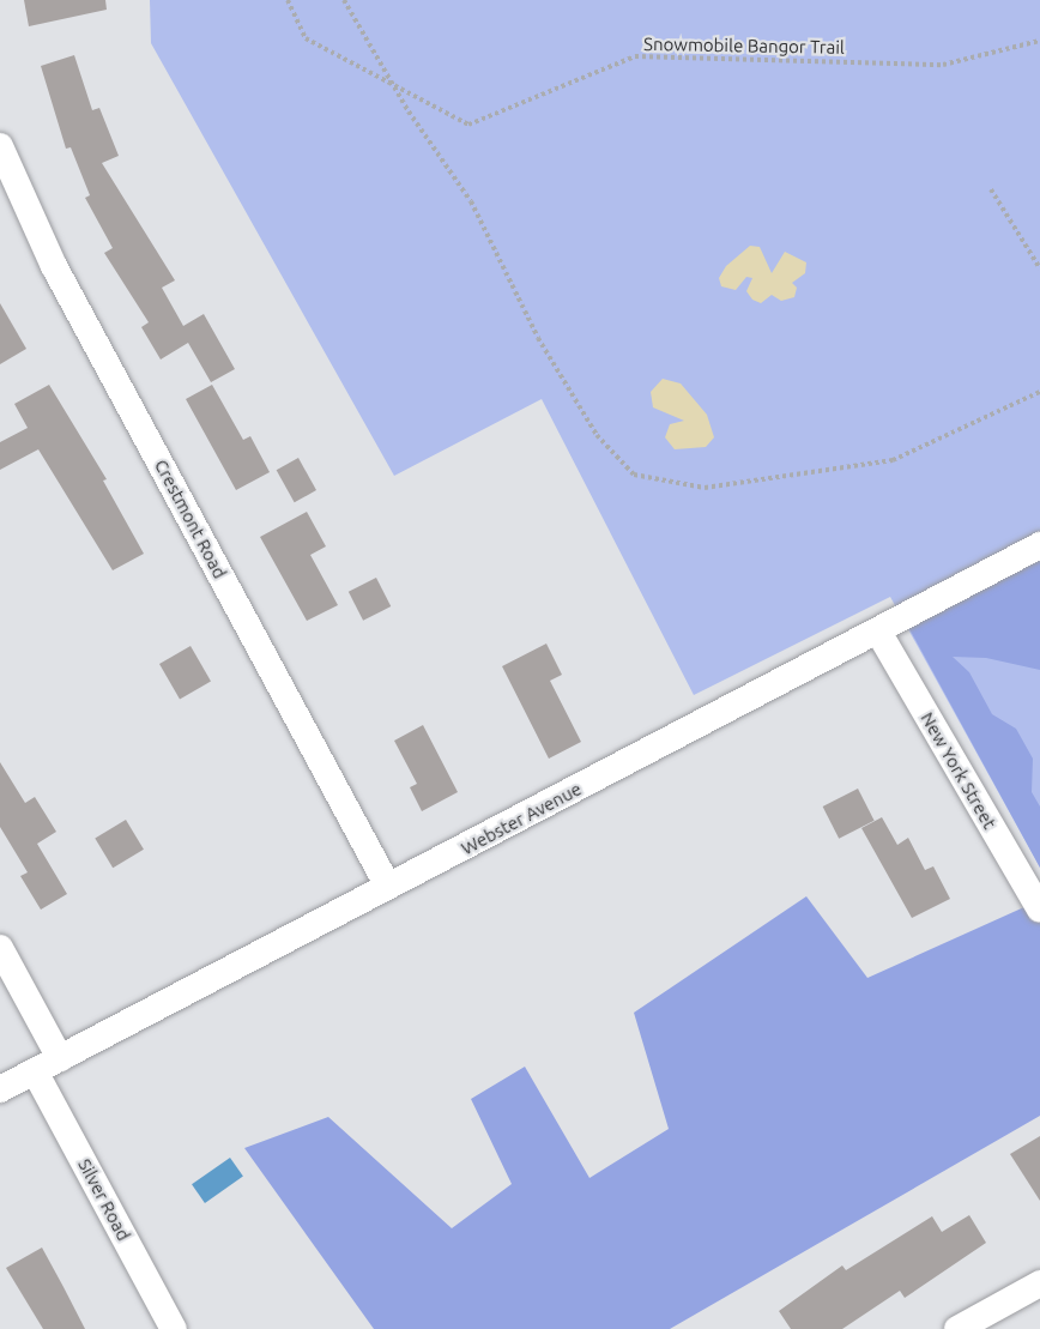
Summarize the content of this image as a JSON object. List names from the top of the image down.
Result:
{
  "streets": {
    "street": [
      "Crestmont Road",
      "New York Street",
      "Webster Avenue",
      "Silver Road"
    ],
    "path": ["Snowmobile Bangor Trail"]
  },
  "crossings": [
    ["Crestmont Road", "Webster Avenue"],
    ["New York Street", "Webster Avenue"],
    ["Webster Avenue", "Silver Road"]
  ]
}
